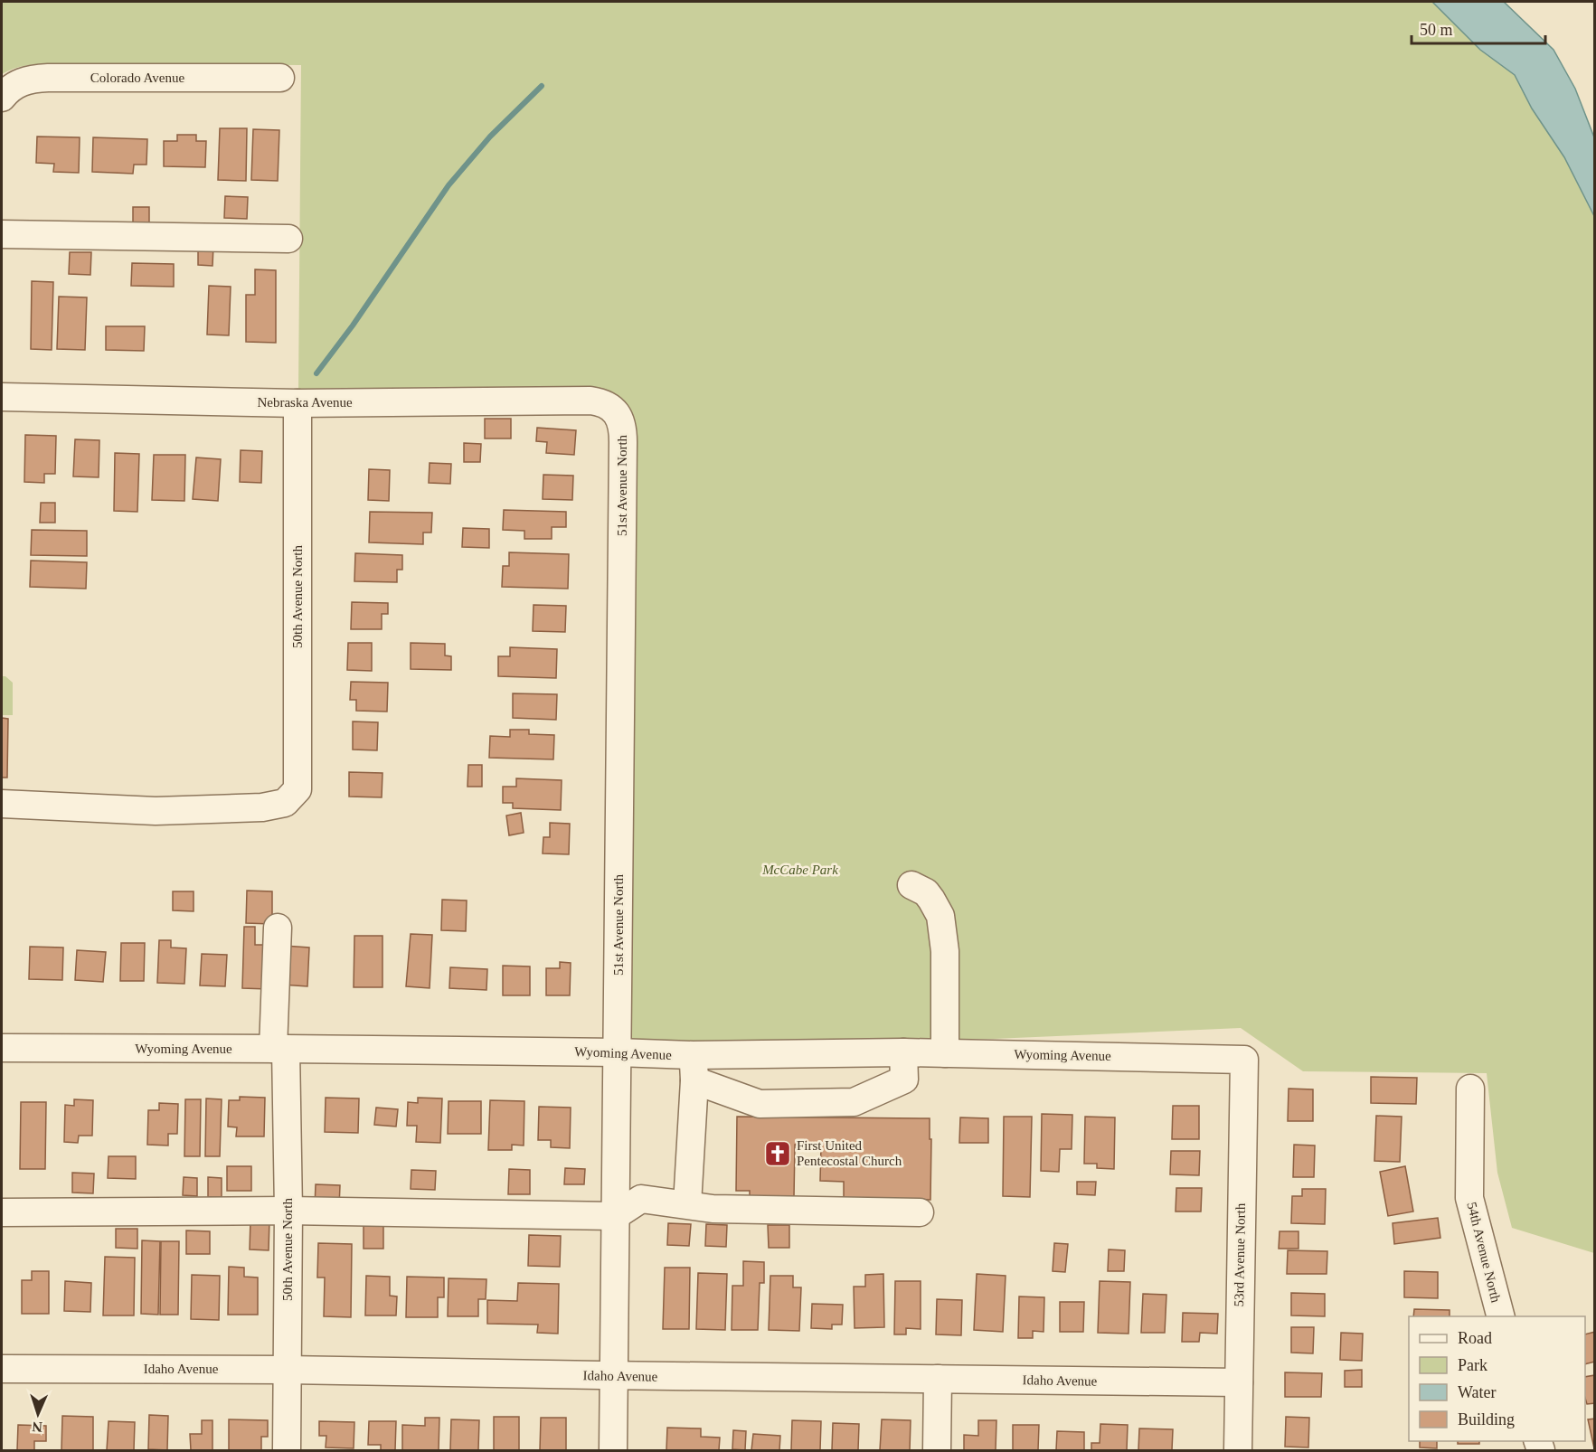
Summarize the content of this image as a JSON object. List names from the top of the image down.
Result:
{
  "streets": {
    "street": [
      "Colorado Avenue",
      "Nebraska Avenue",
      "51st Avenue North",
      "50th Avenue North",
      "Wyoming Avenue",
      "54th Avenue North",
      "53rd Avenue North",
      "Idaho Avenue"
    ]
  },
  "crossings": [
    ["Nebraska Avenue", "51st Avenue North"],
    ["Nebraska Avenue", "50th Avenue North"],
    ["51st Avenue North", "Wyoming Avenue"],
    ["51st Avenue North", "Idaho Avenue"],
    ["50th Avenue North", "Wyoming Avenue"],
    ["50th Avenue North", "Idaho Avenue"],
    ["Wyoming Avenue", "53rd Avenue North"],
    ["53rd Avenue North", "Idaho Avenue"]
  ],
  "parks": ["McCabe Park"],
  "places": {
    "church": ["First United Pentecostal Church"]
  },
  "legend": [
    "Road",
    "Park",
    "Water",
    "Building"
  ],
  "scale_bar": "50 m",
  "north": "bottom"
}
